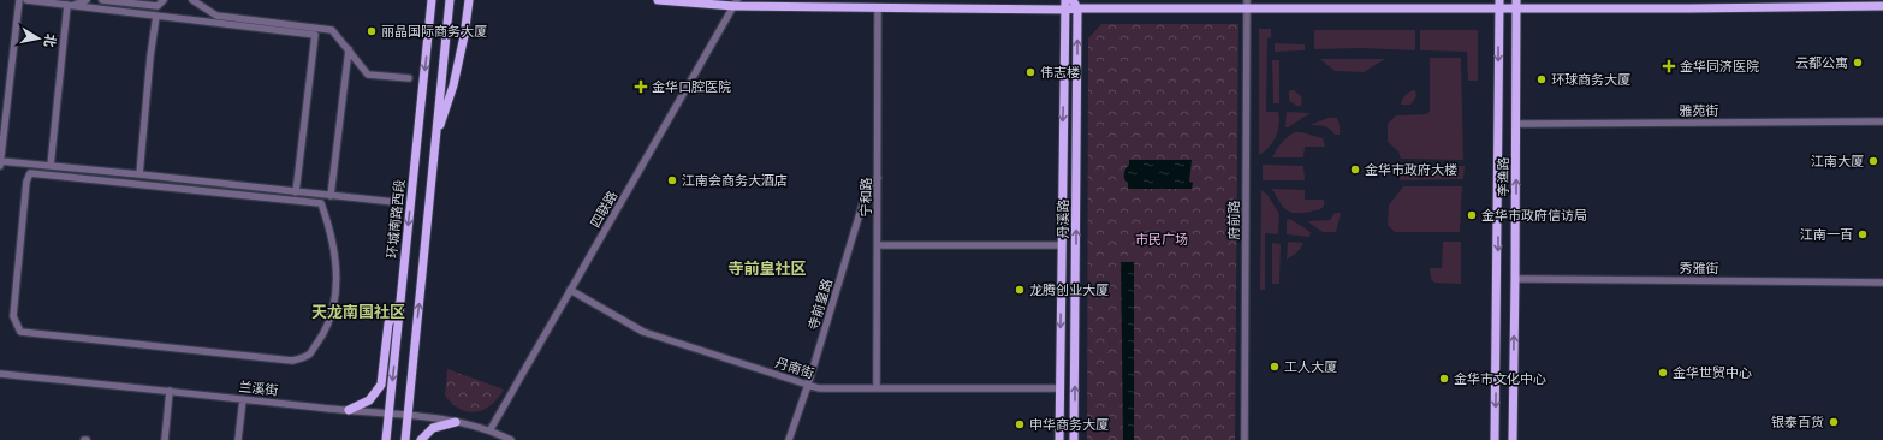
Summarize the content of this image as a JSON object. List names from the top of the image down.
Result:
{
  "streets": {
    "main road": ["李渔路", "环城南路西段", "丹溪路"],
    "street": [
      "雅苑街",
      "宁和路",
      "四联路",
      "府前路",
      "秀雅街",
      "寺前皇路",
      "丹南街",
      "兰溪街"
    ]
  },
  "crossings": [
    ["雅苑街", "李渔路"],
    ["李渔路", "秀雅街"],
    ["宁和路", "寺前皇路"],
    ["宁和路", "丹南街"],
    ["四联路", "丹南街"],
    ["四联路", "兰溪街"],
    ["环城南路西段", "兰溪街"],
    ["丹溪路", "丹南街"],
    ["寺前皇路", "丹南街"]
  ],
  "districts": ["寺前皇社区", "天龙南国社区"],
  "parks": ["市民广场"],
  "places": {
    "other": [
      "丽晶国际商务大厦",
      "云都公寓",
      "伟志楼",
      "环球商务大厦",
      "江南大厦",
      "金华市政府大楼",
      "江南会商务大酒店",
      "金华市政府信访局",
      "江南一百",
      "龙腾创业大厦",
      "工人大厦",
      "金华世贸中心",
      "金华市文化中心",
      "银泰百货",
      "申华商务大厦"
    ],
    "health": ["金华同济医院", "金华口腔医院"]
  },
  "north": "right"
}
